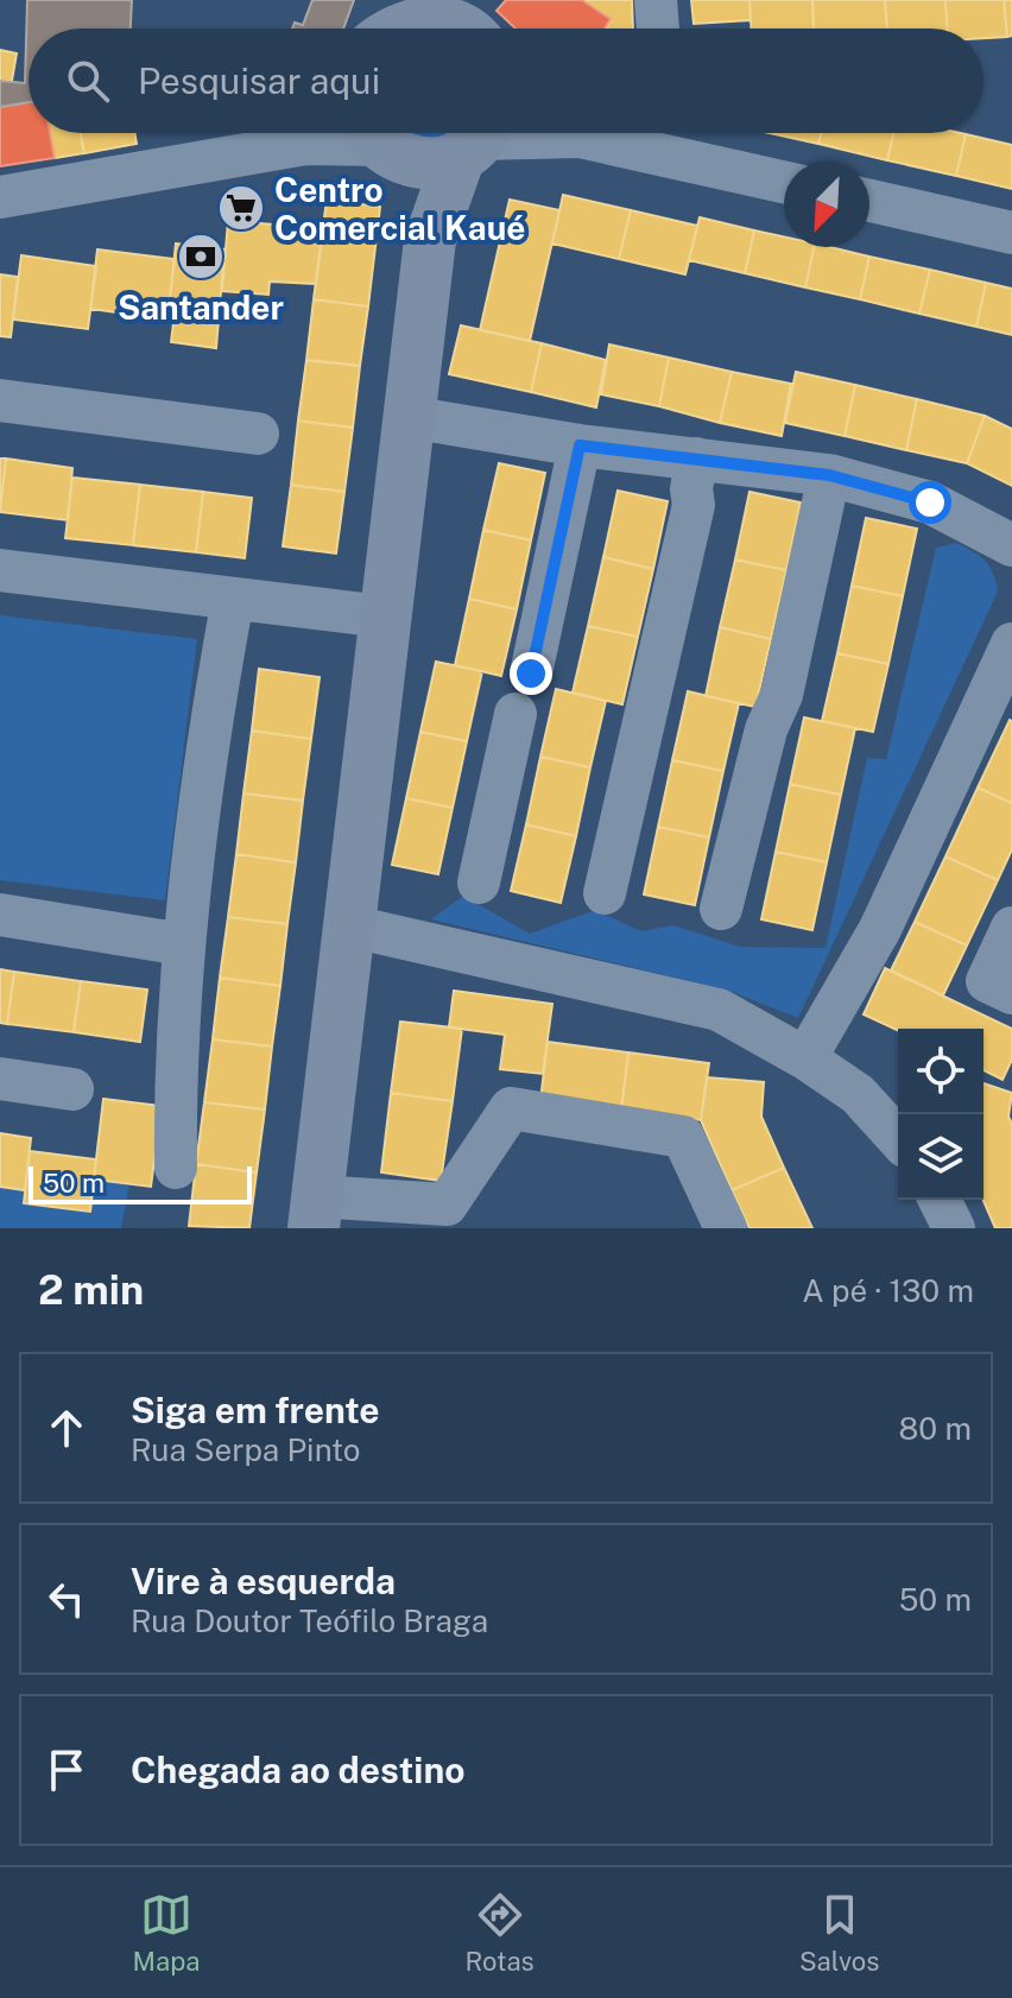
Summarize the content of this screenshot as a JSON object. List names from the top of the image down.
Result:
{
  "places": {
    "supermarket": ["Centro Comercial Kaué"],
    "bank": ["Santander"]
  },
  "scale_bar": "50 m",
  "north": "bottom left",
  "page": {
    "search": "Pesquisar aqui",
    "scale": "50 m",
    "heading": ["2 min", "A pé · 130 m"],
    "list": [
      ["Siga em frente", "Rua Serpa Pinto", "80 m"],
      ["Vire à esquerda", "Rua Doutor Teófilo Braga", "50 m"],
      "Chegada ao destino"
    ],
    "nav": ["Mapa", "Rotas", "Salvos"]
  }
}
